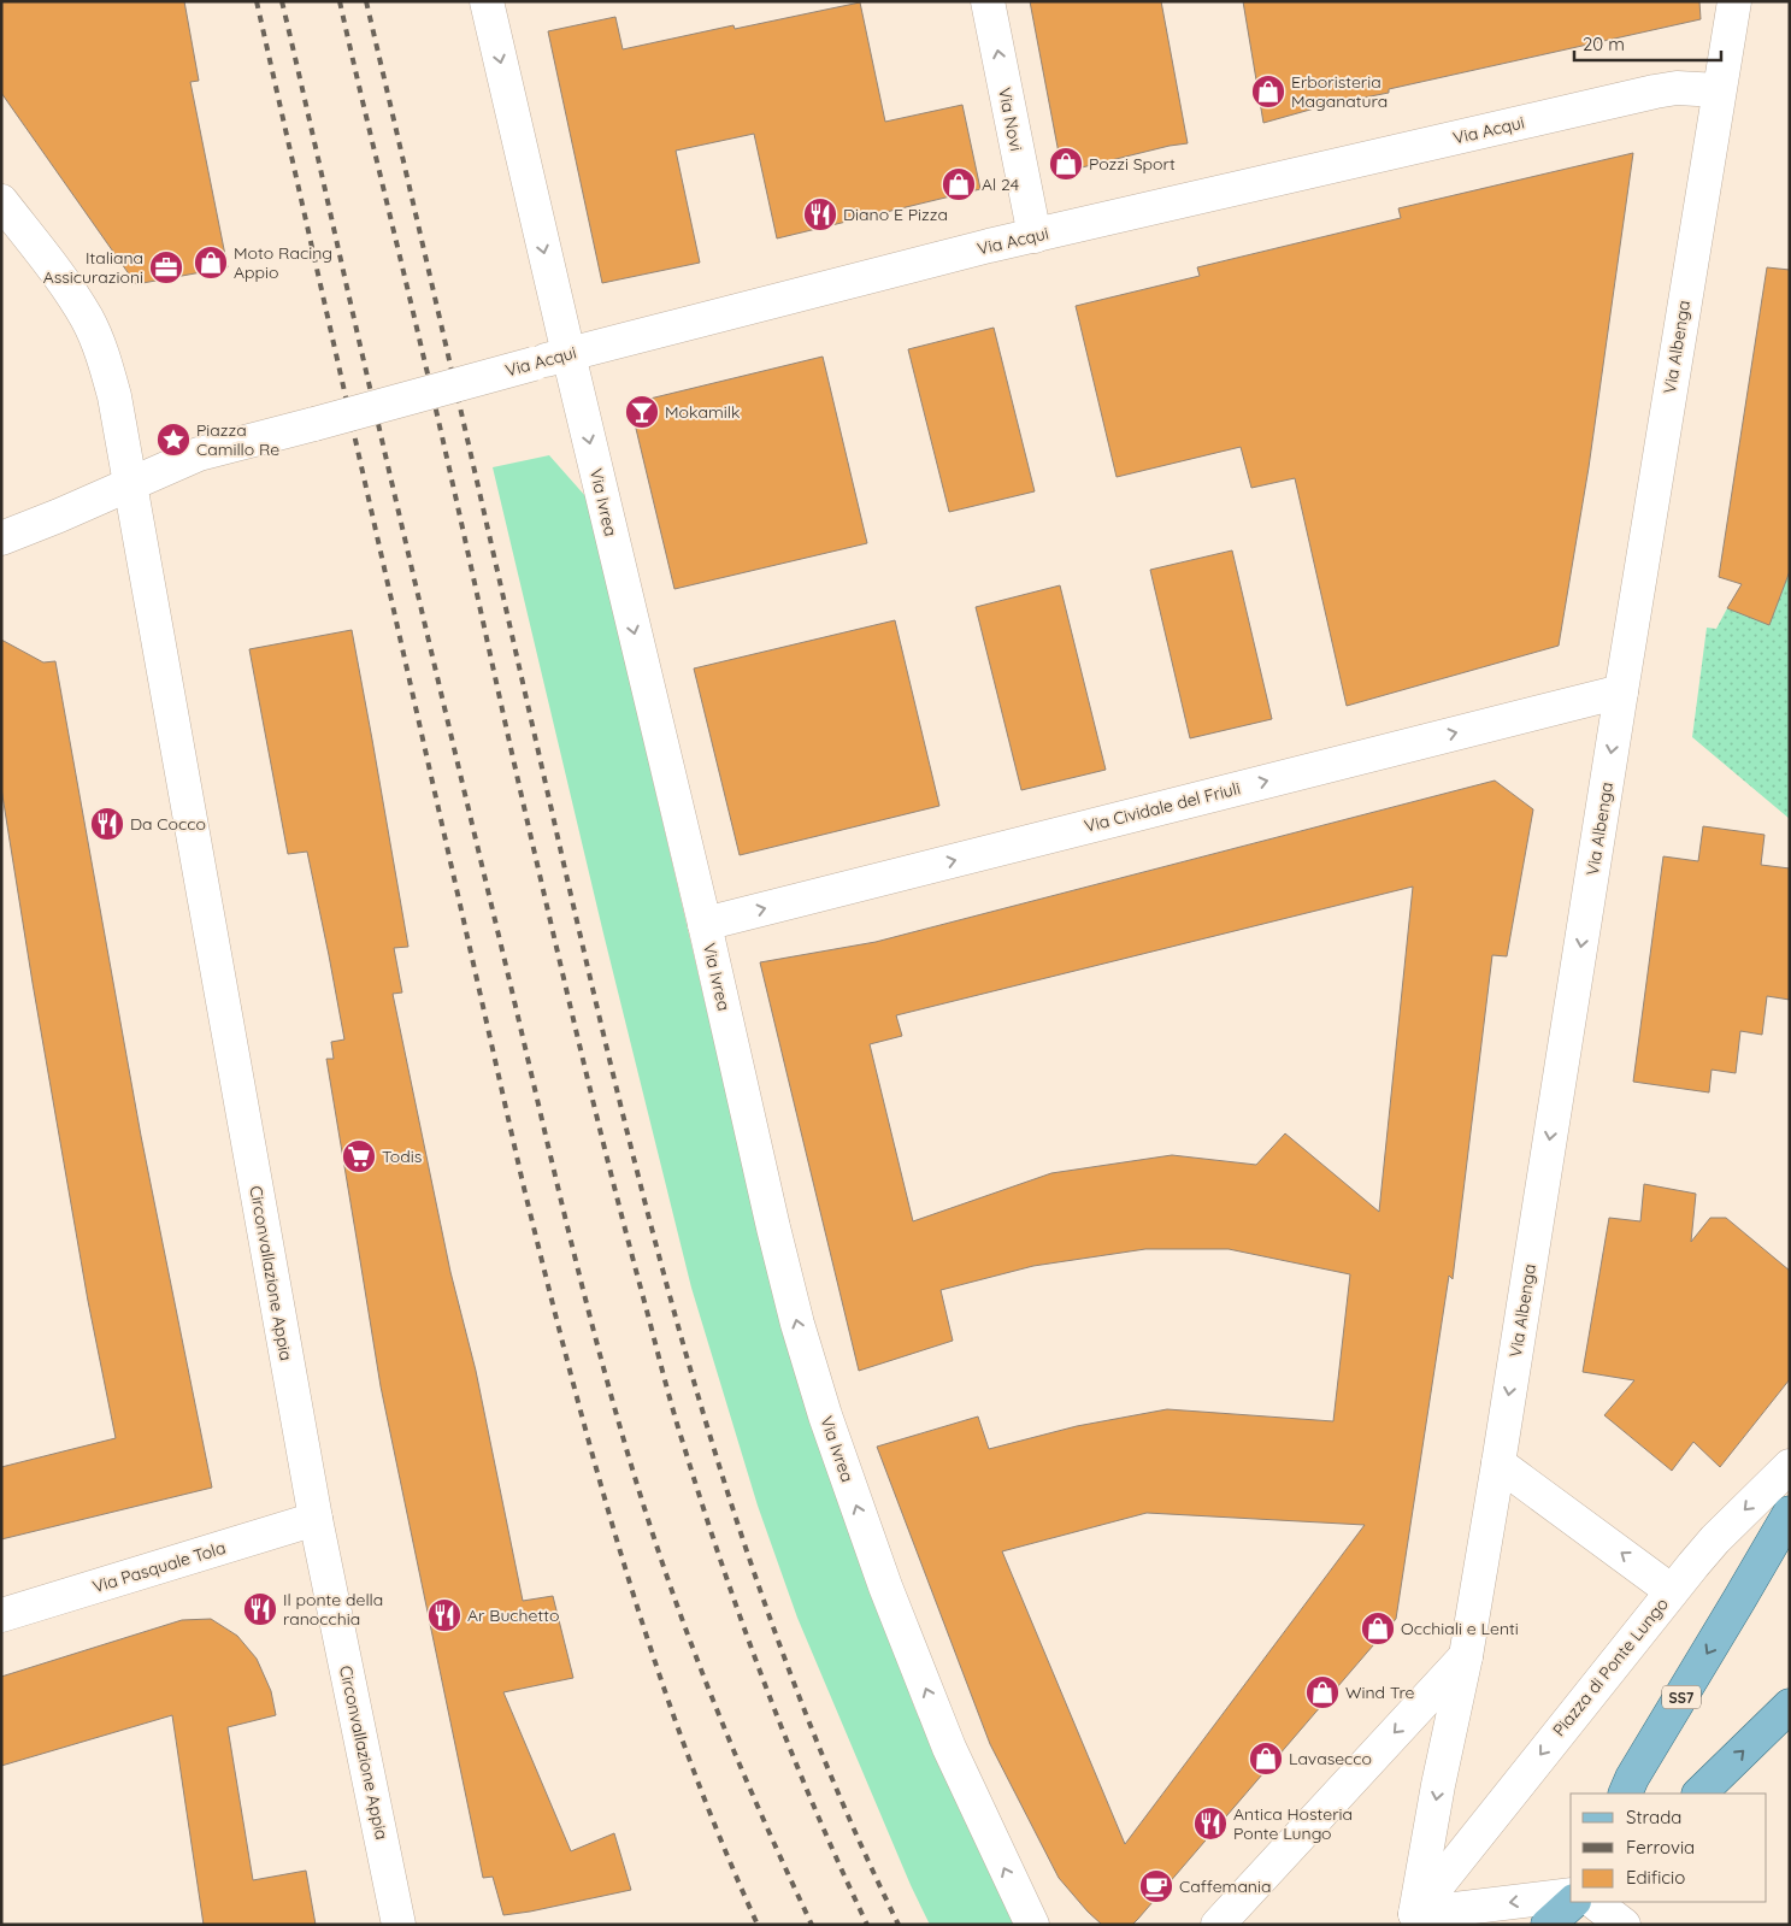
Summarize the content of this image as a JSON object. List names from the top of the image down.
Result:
{
  "streets": {
    "main road": ["SS7"],
    "street": [
      "Via Novi",
      "Via Acqui",
      "Via Albenga",
      "Via Ivrea",
      "Via Cividale del Friuli",
      "Circonvallazione Appia",
      "Via Pasquale Tola",
      "Piazza di Ponte Lungo"
    ]
  },
  "crossings": [
    ["Via Novi", "Via Acqui"],
    ["Via Acqui", "Via Albenga"],
    ["Via Acqui", "Via Ivrea"],
    ["Via Acqui", "Circonvallazione Appia"],
    ["Via Albenga", "Via Cividale del Friuli"],
    ["Via Albenga", "Piazza di Ponte Lungo"],
    ["Via Ivrea", "Via Cividale del Friuli"],
    ["Circonvallazione Appia", "Via Pasquale Tola"]
  ],
  "one_way": ["Via Novi", "Via Albenga", "Via Cividale del Friuli"],
  "places": {
    "shop": [
      "Erboristeria Maganatura",
      "Pozzi Sport",
      "Al 24",
      "Moto Racing Appio",
      "Occhiali e Lenti",
      "Wind Tre",
      "Lavasecco"
    ],
    "restaurant": [
      "Diano E Pizza",
      "Da Cocco",
      "Il ponte della ranocchia",
      "Ar Buchetto",
      "Antica Hosteria Ponte Lungo"
    ],
    "office": ["Italiana Assicurazioni"],
    "bar": ["Mokamilk"],
    "place": ["Piazza Camillo Re"],
    "supermarket": ["Todis"],
    "cafe": ["Caffemania"]
  },
  "legend": ["Strada", "Ferrovia", "Edificio"],
  "scale_bar": "20 m"
}
